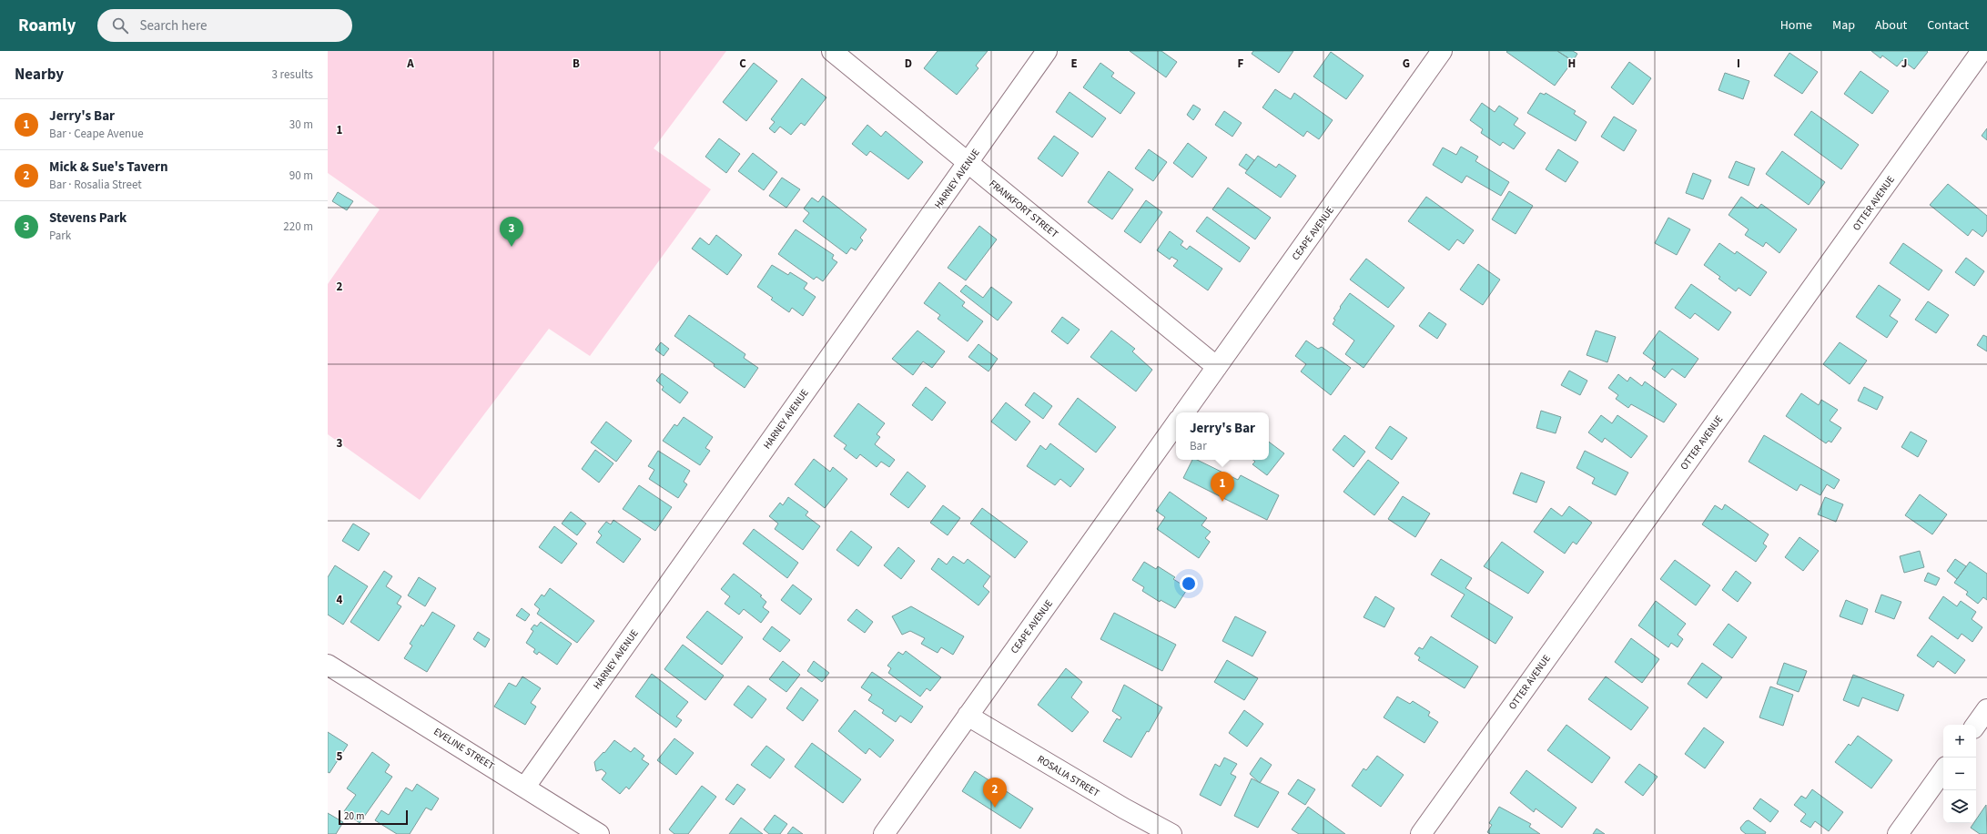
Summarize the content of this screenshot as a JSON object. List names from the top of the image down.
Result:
{
  "streets": {
    "street": [
      "HARNEY AVENUE",
      "OTTER AVENUE",
      "FRANKFORT STREET",
      "CEAPE AVENUE",
      "EVELINE STREET",
      "ROSALIA STREET"
    ]
  },
  "crossings": [
    ["HARNEY AVENUE", "FRANKFORT STREET"],
    ["HARNEY AVENUE", "EVELINE STREET"],
    ["FRANKFORT STREET", "CEAPE AVENUE"],
    ["CEAPE AVENUE", "ROSALIA STREET"]
  ],
  "scale_bar": "20 m",
  "page": {
    "header": "Roamly",
    "search": "Search here",
    "nav": [
      "Home",
      "Map",
      "About",
      "Contact"
    ],
    "heading": ["Nearby", "3 results"],
    "list": [
      {
        "mark": "1",
        "name": "Jerry's Bar",
        "note": "Bar · Ceape Avenue",
        "value": "30 m"
      },
      {
        "mark": "2",
        "name": "Mick & Sue's Tavern",
        "note": "Bar · Rosalia Street",
        "value": "90 m"
      },
      {
        "mark": "3",
        "name": "Stevens Park",
        "note": "Park",
        "value": "220 m"
      }
    ],
    "pins": ["3", "1", "2"],
    "popup": ["Jerry's Bar", "Bar"],
    "map_buttons": ["+", "−"],
    "scale": "20 m"
  },
  "grid": {
    "columns": [
      "A",
      "B",
      "C",
      "D",
      "E",
      "F",
      "G",
      "H",
      "I",
      "J"
    ],
    "rows": [
      "1",
      "2",
      "3",
      "4",
      "5"
    ]
  }
}
